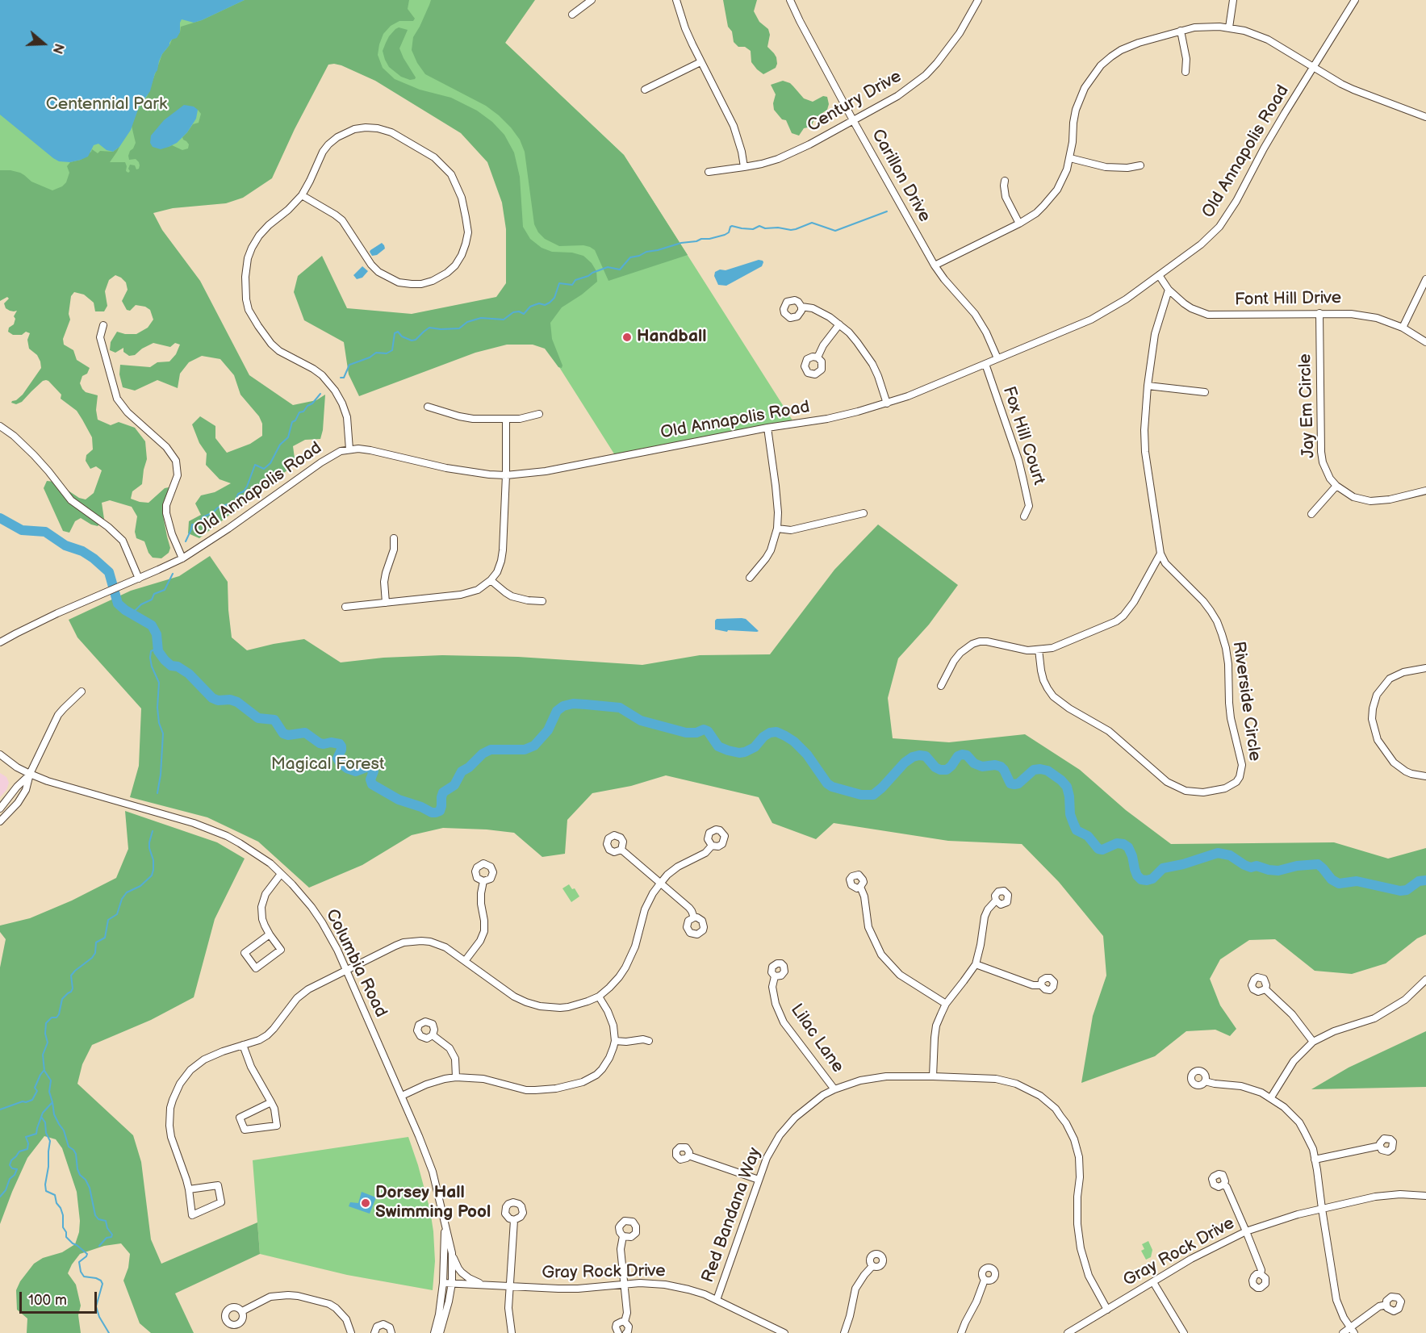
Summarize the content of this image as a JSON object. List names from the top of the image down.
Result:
{
  "streets": {
    "street": [
      "Century Drive",
      "Old Annapolis Road",
      "Carillon Drive",
      "Font Hill Drive",
      "Jay Em Circle",
      "Fox Hill Court",
      "Riverside Circle",
      "Columbia Road",
      "Lilac Lane",
      "Red Bandana Way",
      "Gray Rock Drive"
    ]
  },
  "crossings": [
    ["Century Drive", "Carillon Drive"],
    ["Old Annapolis Road", "Carillon Drive"],
    ["Old Annapolis Road", "Font Hill Drive"],
    ["Old Annapolis Road", "Fox Hill Court"],
    ["Font Hill Drive", "Jay Em Circle"],
    ["Columbia Road", "Gray Rock Drive"],
    ["Lilac Lane", "Red Bandana Way"],
    ["Red Bandana Way", "Gray Rock Drive"]
  ],
  "parks": ["Centennial Park", "Magical Forest"],
  "places": ["Handball", "Dorsey Hall Swimming Pool"],
  "scale_bar": "100 m",
  "north": "right"
}
